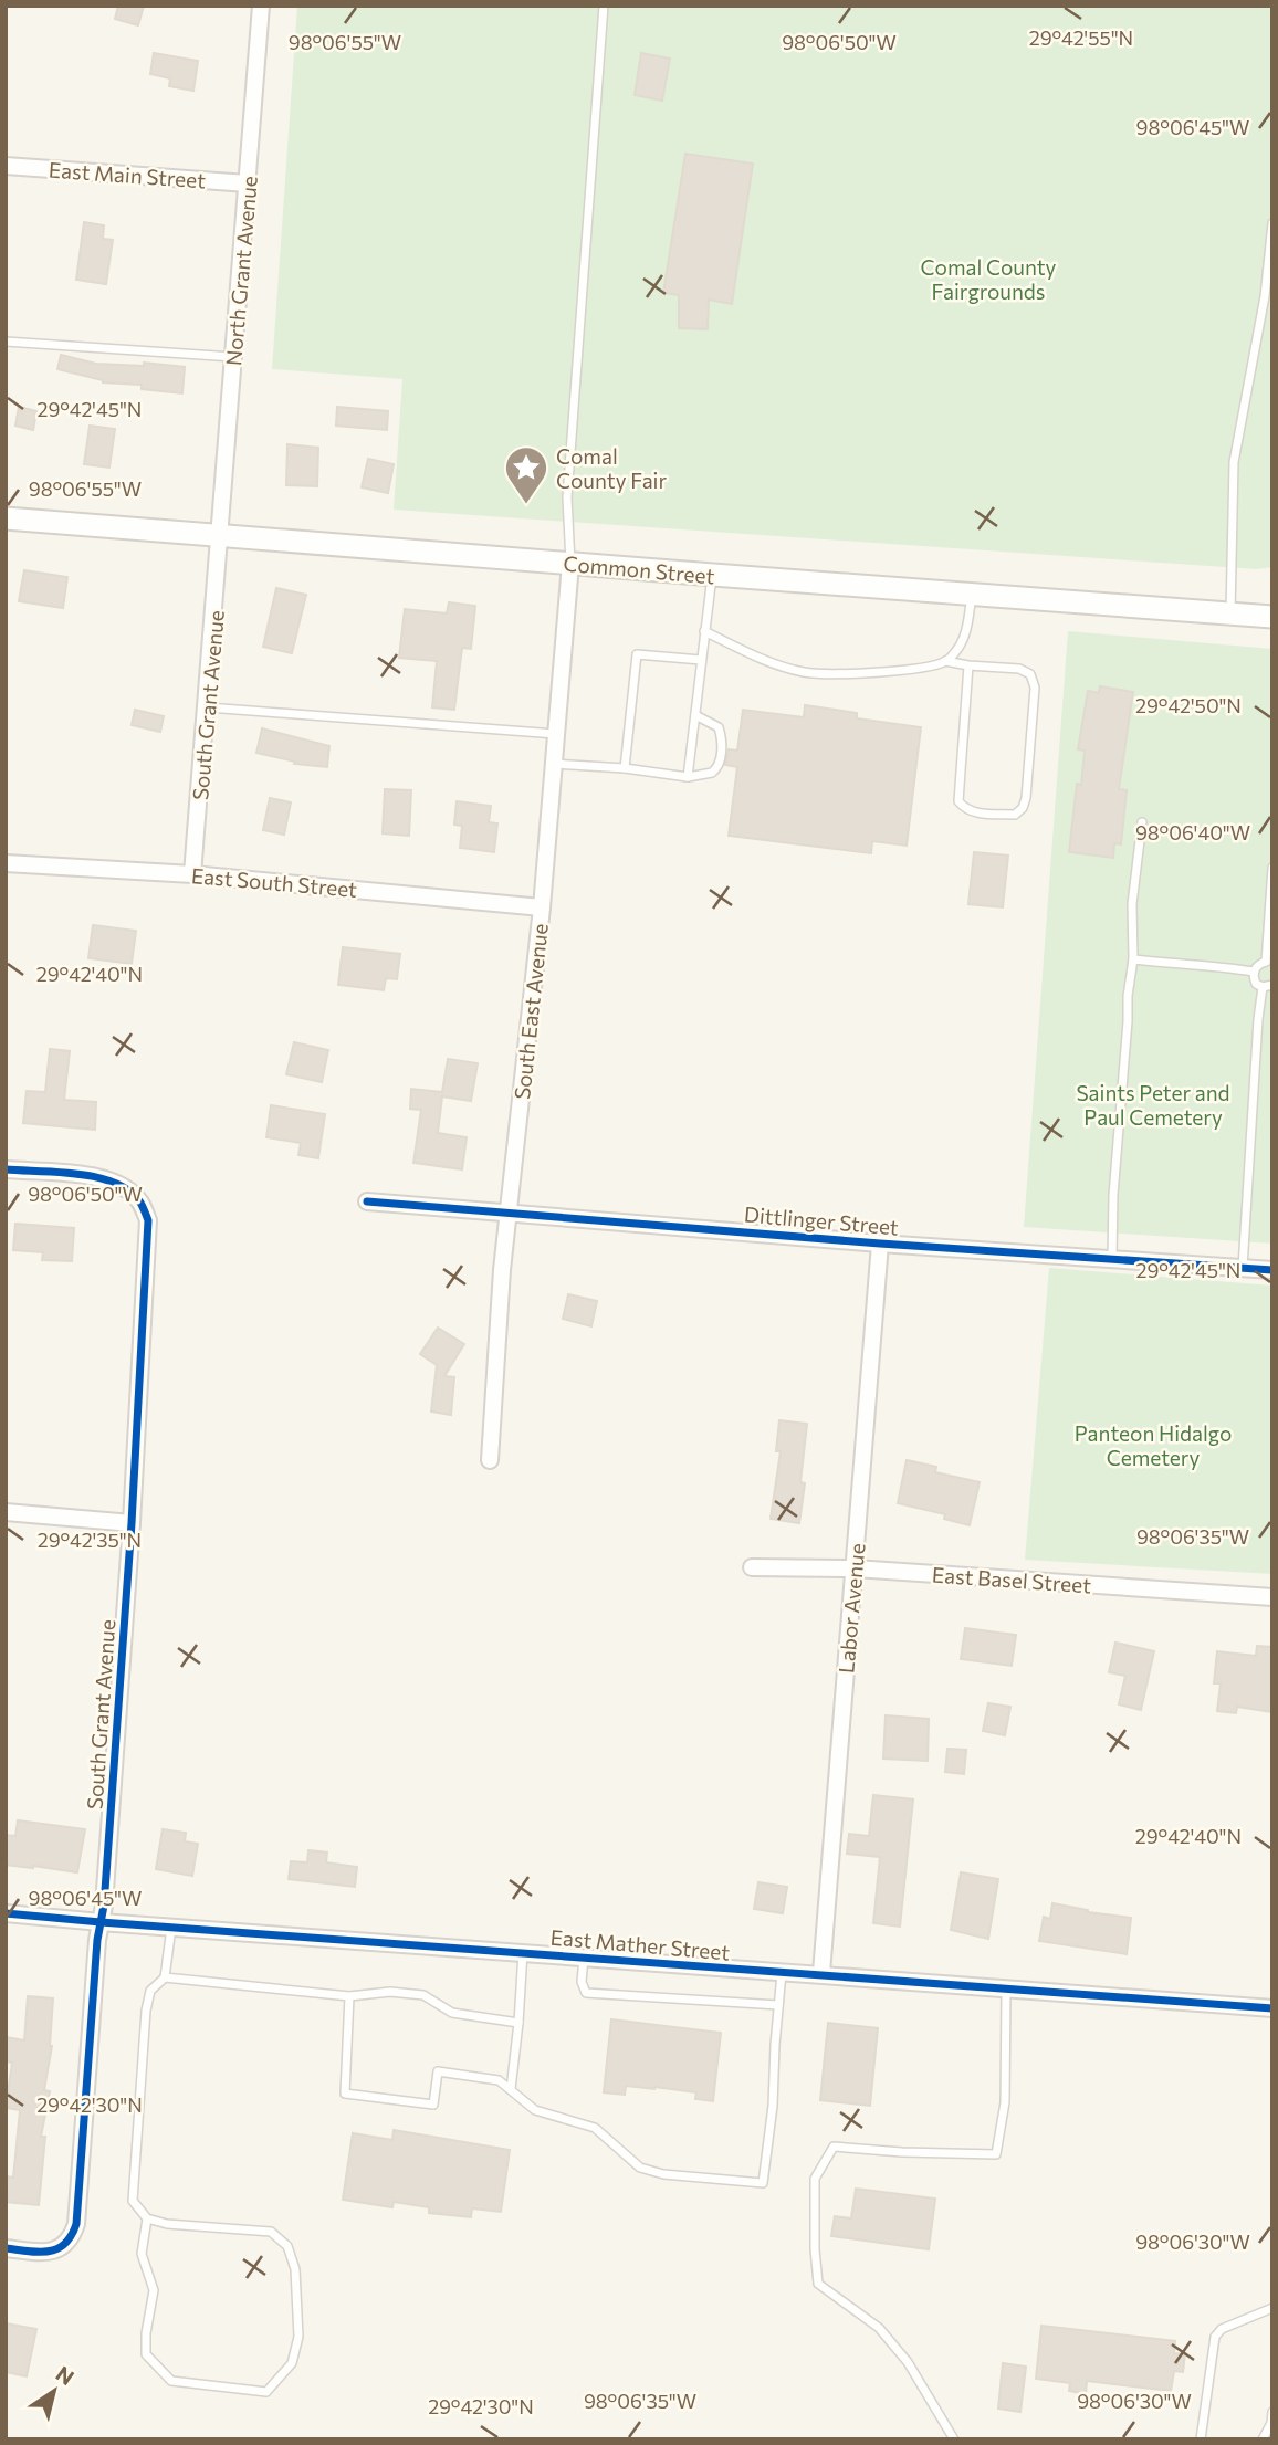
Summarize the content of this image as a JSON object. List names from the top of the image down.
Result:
{
  "streets": {
    "main road": ["Common Street"],
    "street": [
      "East Main Street",
      "North Grant Avenue",
      "South Grant Avenue",
      "East South Street",
      "South East Avenue",
      "Dittlinger Street",
      "East Basel Street",
      "Labor Avenue",
      "East Mather Street"
    ]
  },
  "crossings": [
    ["East Main Street", "North Grant Avenue"],
    ["North Grant Avenue", "Common Street"],
    ["North Grant Avenue", "South Grant Avenue"],
    ["Common Street", "South Grant Avenue"],
    ["Common Street", "South East Avenue"],
    ["South Grant Avenue", "East South Street"],
    ["South Grant Avenue", "East Mather Street"],
    ["East South Street", "South East Avenue"],
    ["South East Avenue", "Dittlinger Street"],
    ["Dittlinger Street", "Labor Avenue"],
    ["East Basel Street", "Labor Avenue"],
    ["Labor Avenue", "East Mather Street"]
  ],
  "parks": ["Comal County Fairgrounds", "Saints Peter and Paul Cemetery", "Panteon Hidalgo Cemetery"],
  "places": {
    "place": ["Comal County Fair"]
  },
  "north": "top right",
  "coordinates": [
    "29°42'55\"N",
    "98°06'55\"W",
    "98°06'50\"W",
    "98°06'45\"W",
    "29°42'45\"N",
    "29°42'50\"N",
    "98°06'40\"W",
    "29°42'40\"N",
    "98°06'35\"W",
    "29°42'35\"N",
    "29°42'30\"N",
    "98°06'30\"W"
  ]
}
